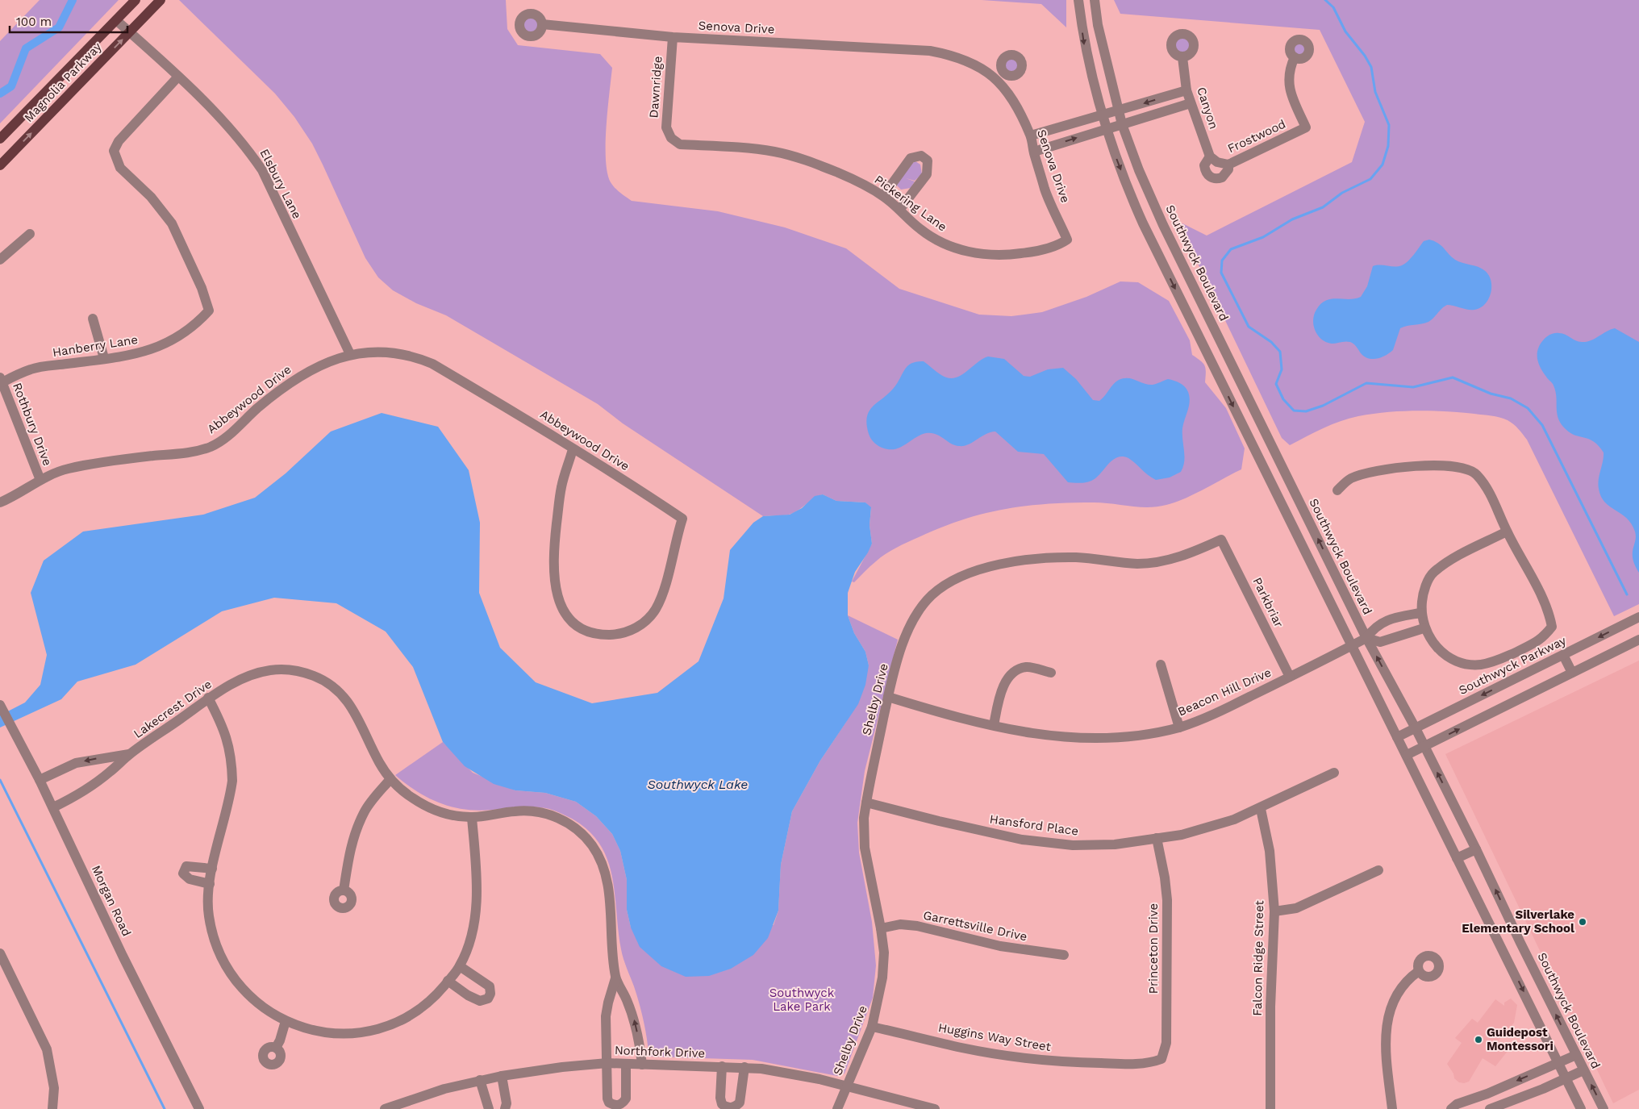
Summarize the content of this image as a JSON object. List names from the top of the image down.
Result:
{
  "streets": {
    "main road": ["Magnolia Parkway"],
    "street": [
      "Senova Drive",
      "Dawnridge",
      "Canyon",
      "Frostwood",
      "Elsbury Lane",
      "Pickering Lane",
      "Southwyck Boulevard",
      "Hanberry Lane",
      "Abbeywood Drive",
      "Rothbury Drive",
      "Parkbriar",
      "Southwyck Parkway",
      "Beacon Hill Drive",
      "Shelby Drive",
      "Lakecrest Drive",
      "Hansford Place",
      "Morgan Road",
      "Garrettsville Drive",
      "Princeton Drive",
      "Falcon Ridge Street",
      "Huggins Way Street",
      "Northfork Drive"
    ]
  },
  "crossings": [
    ["Senova Drive", "Dawnridge"],
    ["Senova Drive", "Pickering Lane"],
    ["Magnolia Parkway", "Elsbury Lane"],
    ["Dawnridge", "Pickering Lane"],
    ["Canyon", "Frostwood"],
    ["Elsbury Lane", "Hanberry Lane"],
    ["Elsbury Lane", "Abbeywood Drive"],
    ["Southwyck Boulevard", "Southwyck Parkway"],
    ["Southwyck Boulevard", "Beacon Hill Drive"],
    ["Hanberry Lane", "Rothbury Drive"],
    ["Abbeywood Drive", "Rothbury Drive"],
    ["Parkbriar", "Beacon Hill Drive"],
    ["Parkbriar", "Shelby Drive"],
    ["Beacon Hill Drive", "Shelby Drive"],
    ["Shelby Drive", "Hansford Place"],
    ["Shelby Drive", "Garrettsville Drive"],
    ["Shelby Drive", "Huggins Way Street"],
    ["Shelby Drive", "Northfork Drive"],
    ["Lakecrest Drive", "Morgan Road"],
    ["Lakecrest Drive", "Northfork Drive"],
    ["Hansford Place", "Princeton Drive"],
    ["Hansford Place", "Falcon Ridge Street"],
    ["Princeton Drive", "Huggins Way Street"]
  ],
  "water": ["Southwyck Lake"],
  "parks": ["Southwyck Lake Park"],
  "places": ["Silverlake Elementary School", "Guidepost Montessori"],
  "scale_bar": "100 m"
}
